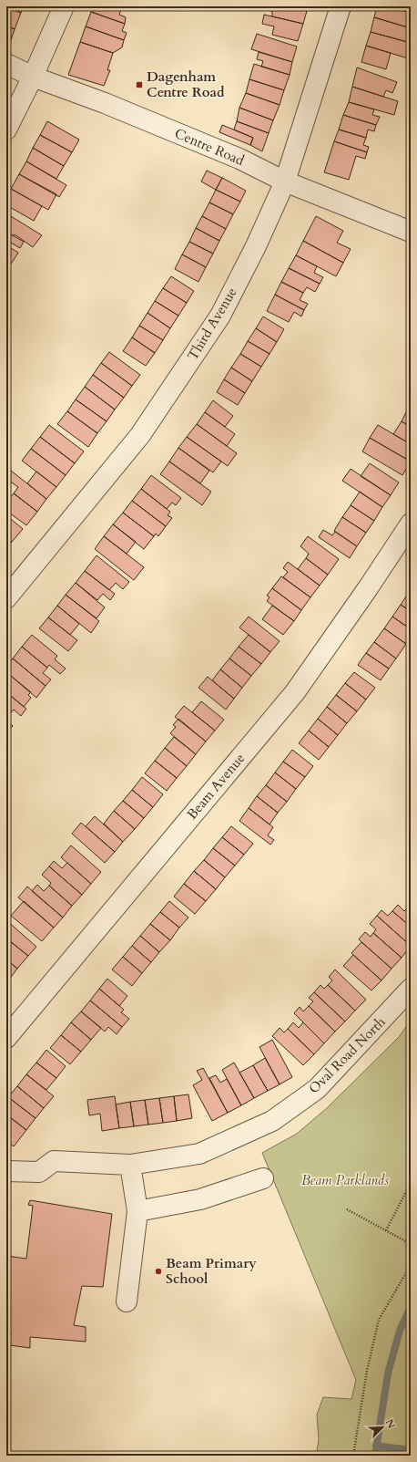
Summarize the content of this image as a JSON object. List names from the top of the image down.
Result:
{
  "streets": {
    "street": [
      "Centre Road",
      "Third Avenue",
      "Beam Avenue",
      "Oval Road North"
    ]
  },
  "crossings": [
    ["Centre Road", "Third Avenue"]
  ],
  "parks": ["Beam Parklands"],
  "places": {
    "transit": ["Dagenham Centre Road"],
    "other": ["Beam Primary School"]
  },
  "north": "top right"
}
